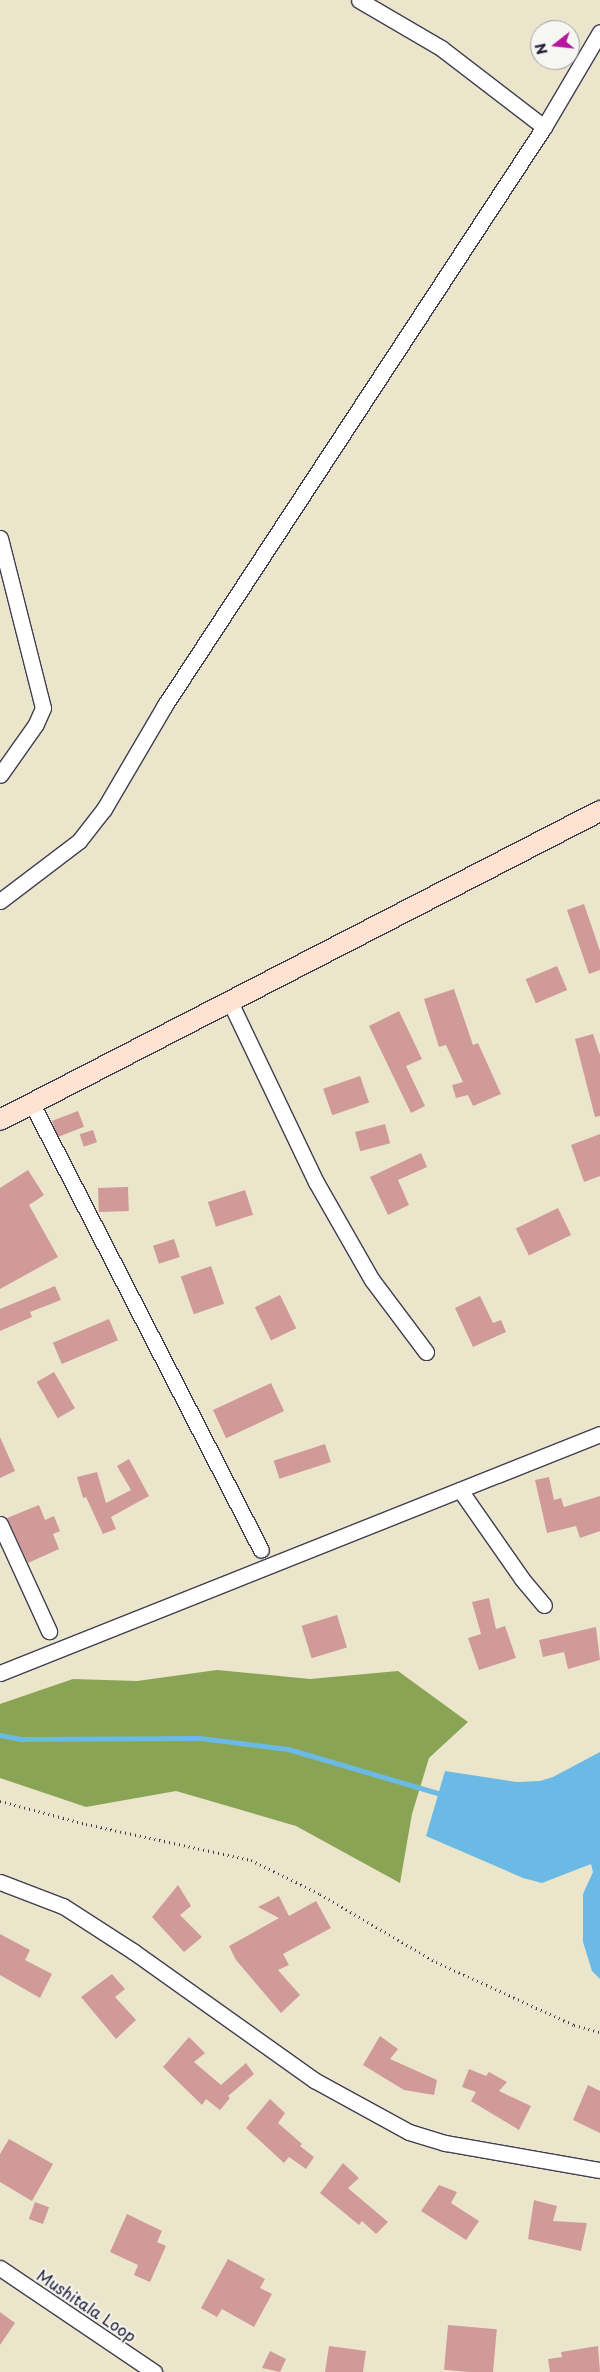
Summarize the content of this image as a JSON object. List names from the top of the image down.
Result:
{
  "streets": {
    "street": ["Mushitala Loop"]
  },
  "north": "left"
}
